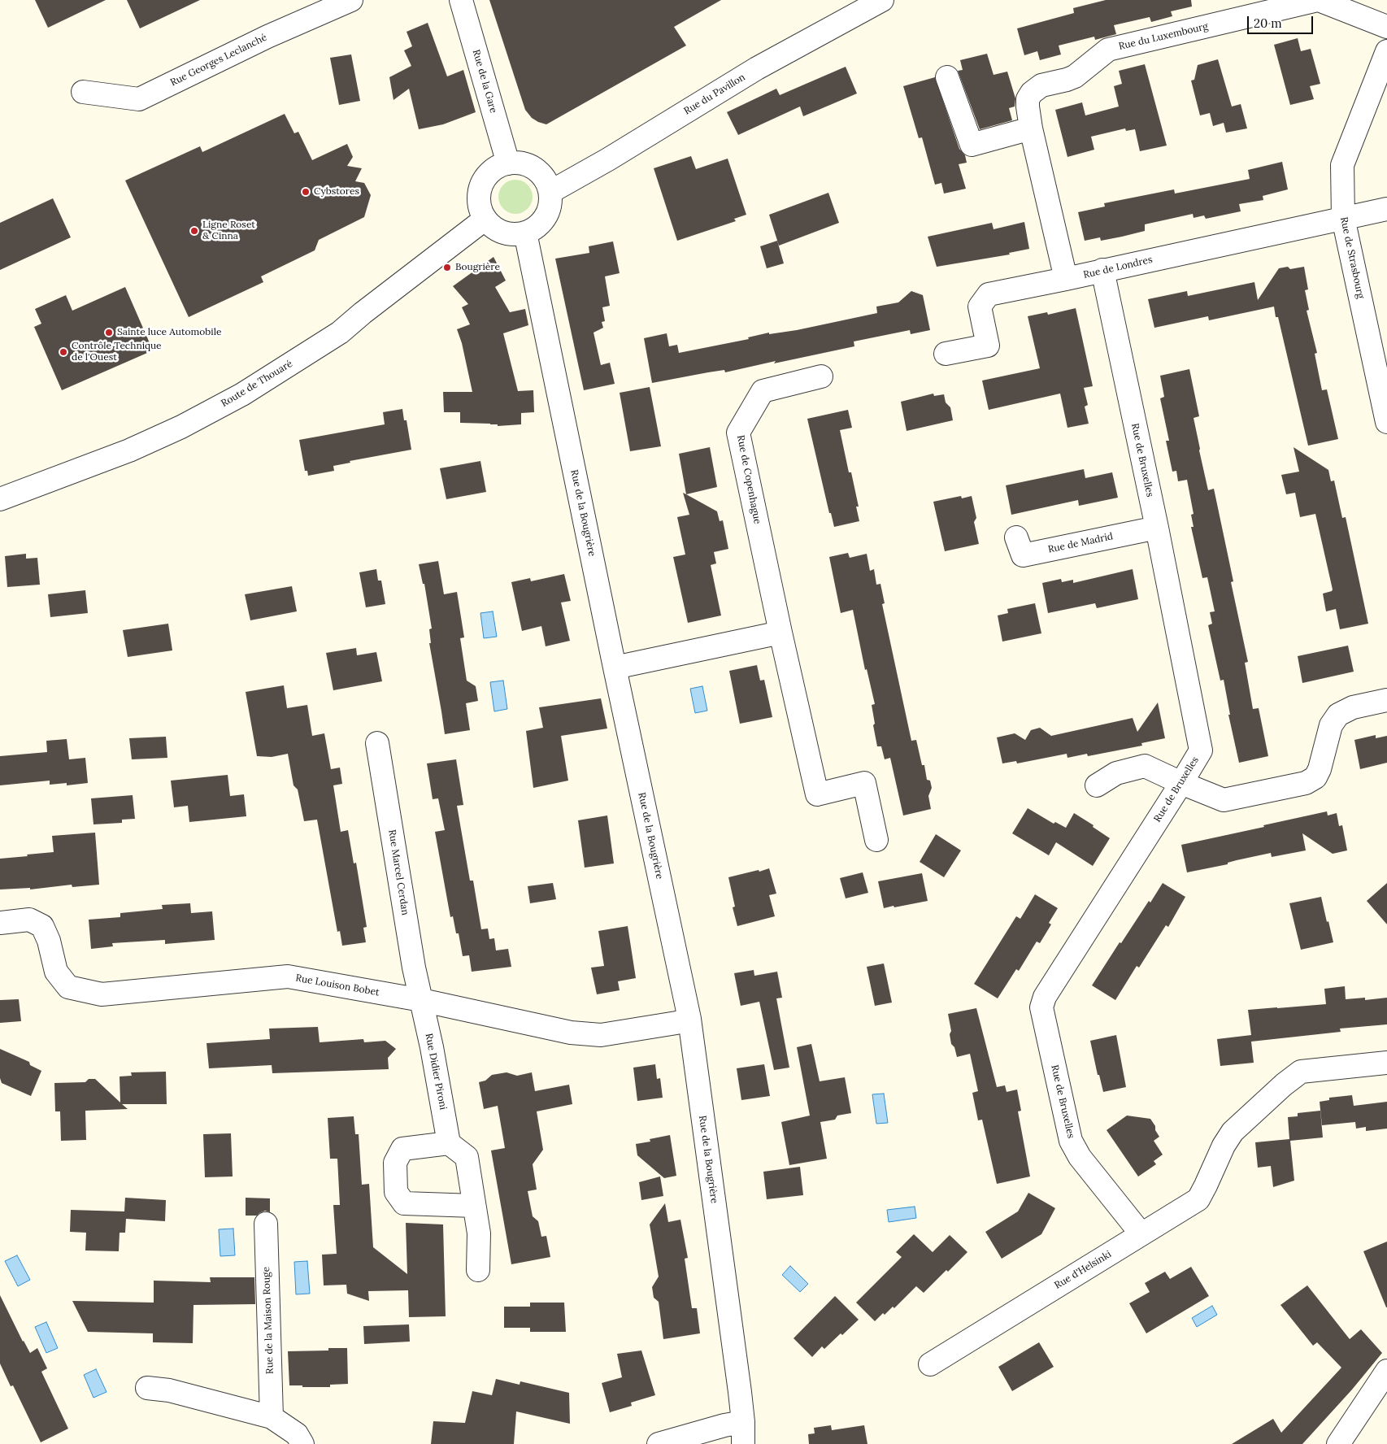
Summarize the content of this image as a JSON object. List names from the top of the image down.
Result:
{
  "streets": {
    "street": [
      "Rue du Luxembourg",
      "Rue Georges Leclanché",
      "Rue de la Gare",
      "Rue du Pavillon",
      "Rue de Strasbourg",
      "Rue de Londres",
      "Route de Thouaré",
      "Rue de Bruxelles",
      "Rue de Copenhague",
      "Rue de la Bougrière",
      "Rue de Madrid",
      "Rue Marcel Cerdan",
      "Rue Louison Bobet",
      "Rue Didier Pironi",
      "Rue d'Helsinki",
      "Rue de la Maison Rouge"
    ]
  },
  "crossings": [
    ["Rue du Luxembourg", "Rue de Londres"],
    ["Rue de la Gare", "Rue du Pavillon"],
    ["Rue de la Gare", "Route de Thouaré"],
    ["Rue de la Gare", "Rue de la Bougrière"],
    ["Rue du Pavillon", "Route de Thouaré"],
    ["Rue du Pavillon", "Rue de la Bougrière"],
    ["Rue de Strasbourg", "Rue de Londres"],
    ["Rue de Londres", "Rue de Bruxelles"],
    ["Route de Thouaré", "Rue de la Bougrière"],
    ["Rue de Bruxelles", "Rue de Madrid"],
    ["Rue de Bruxelles", "Rue d'Helsinki"],
    ["Rue de la Bougrière", "Rue Louison Bobet"],
    ["Rue Marcel Cerdan", "Rue Louison Bobet"],
    ["Rue Marcel Cerdan", "Rue Didier Pironi"],
    ["Rue Louison Bobet", "Rue Didier Pironi"]
  ],
  "places": [
    "Cybstores",
    "Ligne Roset & Cinna",
    "Bougrière",
    "Sainte luce Automobile",
    "Contrôle Technique de l'Ouest"
  ],
  "scale_bar": "20 m"
}
